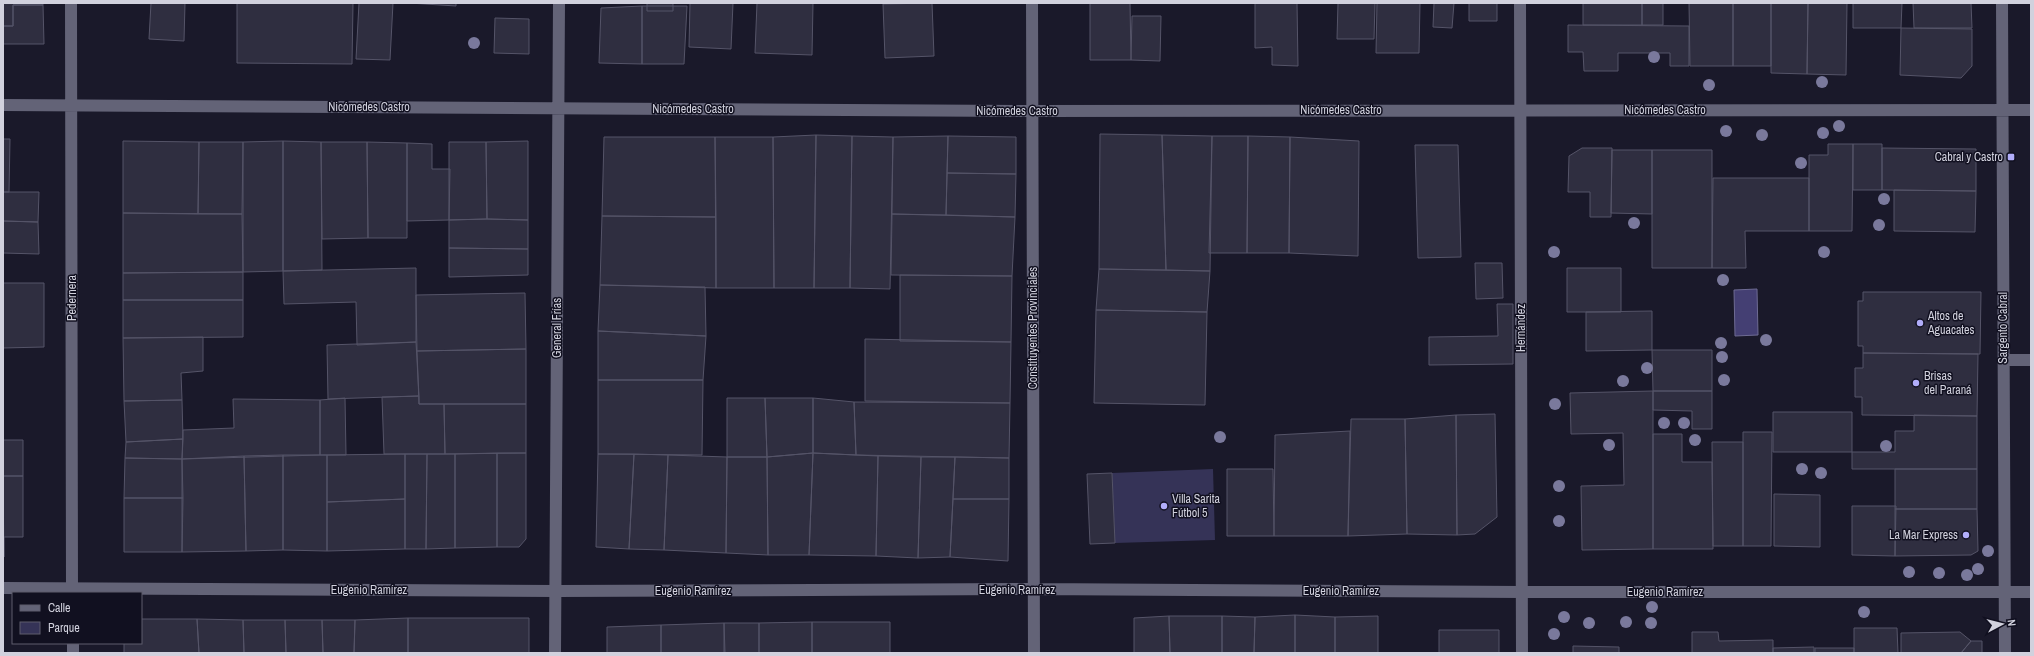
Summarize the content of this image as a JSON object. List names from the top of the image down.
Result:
{
  "streets": {
    "street": [
      "Nicómedes Castro",
      "Pedernera",
      "General Frías",
      "Constituyentes Provinciales",
      "Hernández",
      "Sargento Cabral",
      "Eugenio Ramírez"
    ]
  },
  "crossings": [
    ["Nicómedes Castro", "Pedernera"],
    ["Nicómedes Castro", "General Frías"],
    ["Nicómedes Castro", "Constituyentes Provinciales"],
    ["Nicómedes Castro", "Hernández"],
    ["Nicómedes Castro", "Sargento Cabral"],
    ["Pedernera", "Eugenio Ramírez"],
    ["General Frías", "Eugenio Ramírez"],
    ["Constituyentes Provinciales", "Eugenio Ramírez"],
    ["Hernández", "Eugenio Ramírez"],
    ["Sargento Cabral", "Eugenio Ramírez"]
  ],
  "places": {
    "transit": ["Cabral y Castro"],
    "other": [
      "Altos de Aguacates",
      "Brisas del Paraná",
      "Villa Sarita Fútbol 5",
      "La Mar Express"
    ]
  },
  "legend": ["Calle", "Parque"],
  "north": "right"
}
